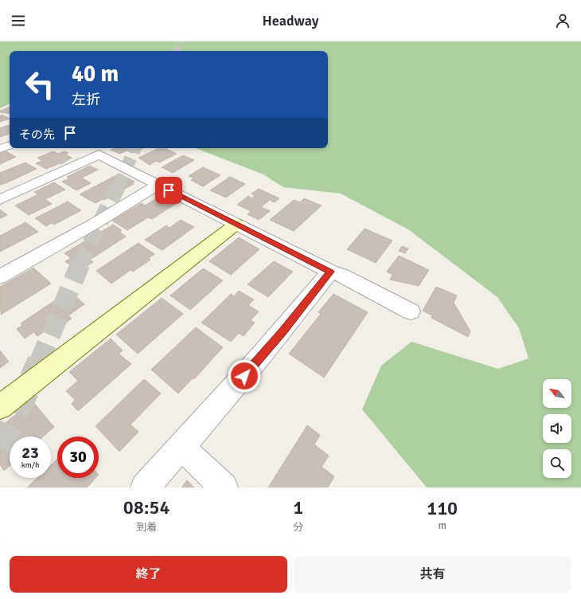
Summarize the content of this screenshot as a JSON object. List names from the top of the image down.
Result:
{
  "north": "top left",
  "page": {
    "header": "Headway",
    "turn": ["40 m", "左折"],
    "then": "その先",
    "speed": "23 km/h",
    "limit": "30",
    "eta": [
      "08:54",
      "到着",
      "1",
      "分",
      "110",
      "m"
    ],
    "buttons": ["終了", "共有"]
  }
}
